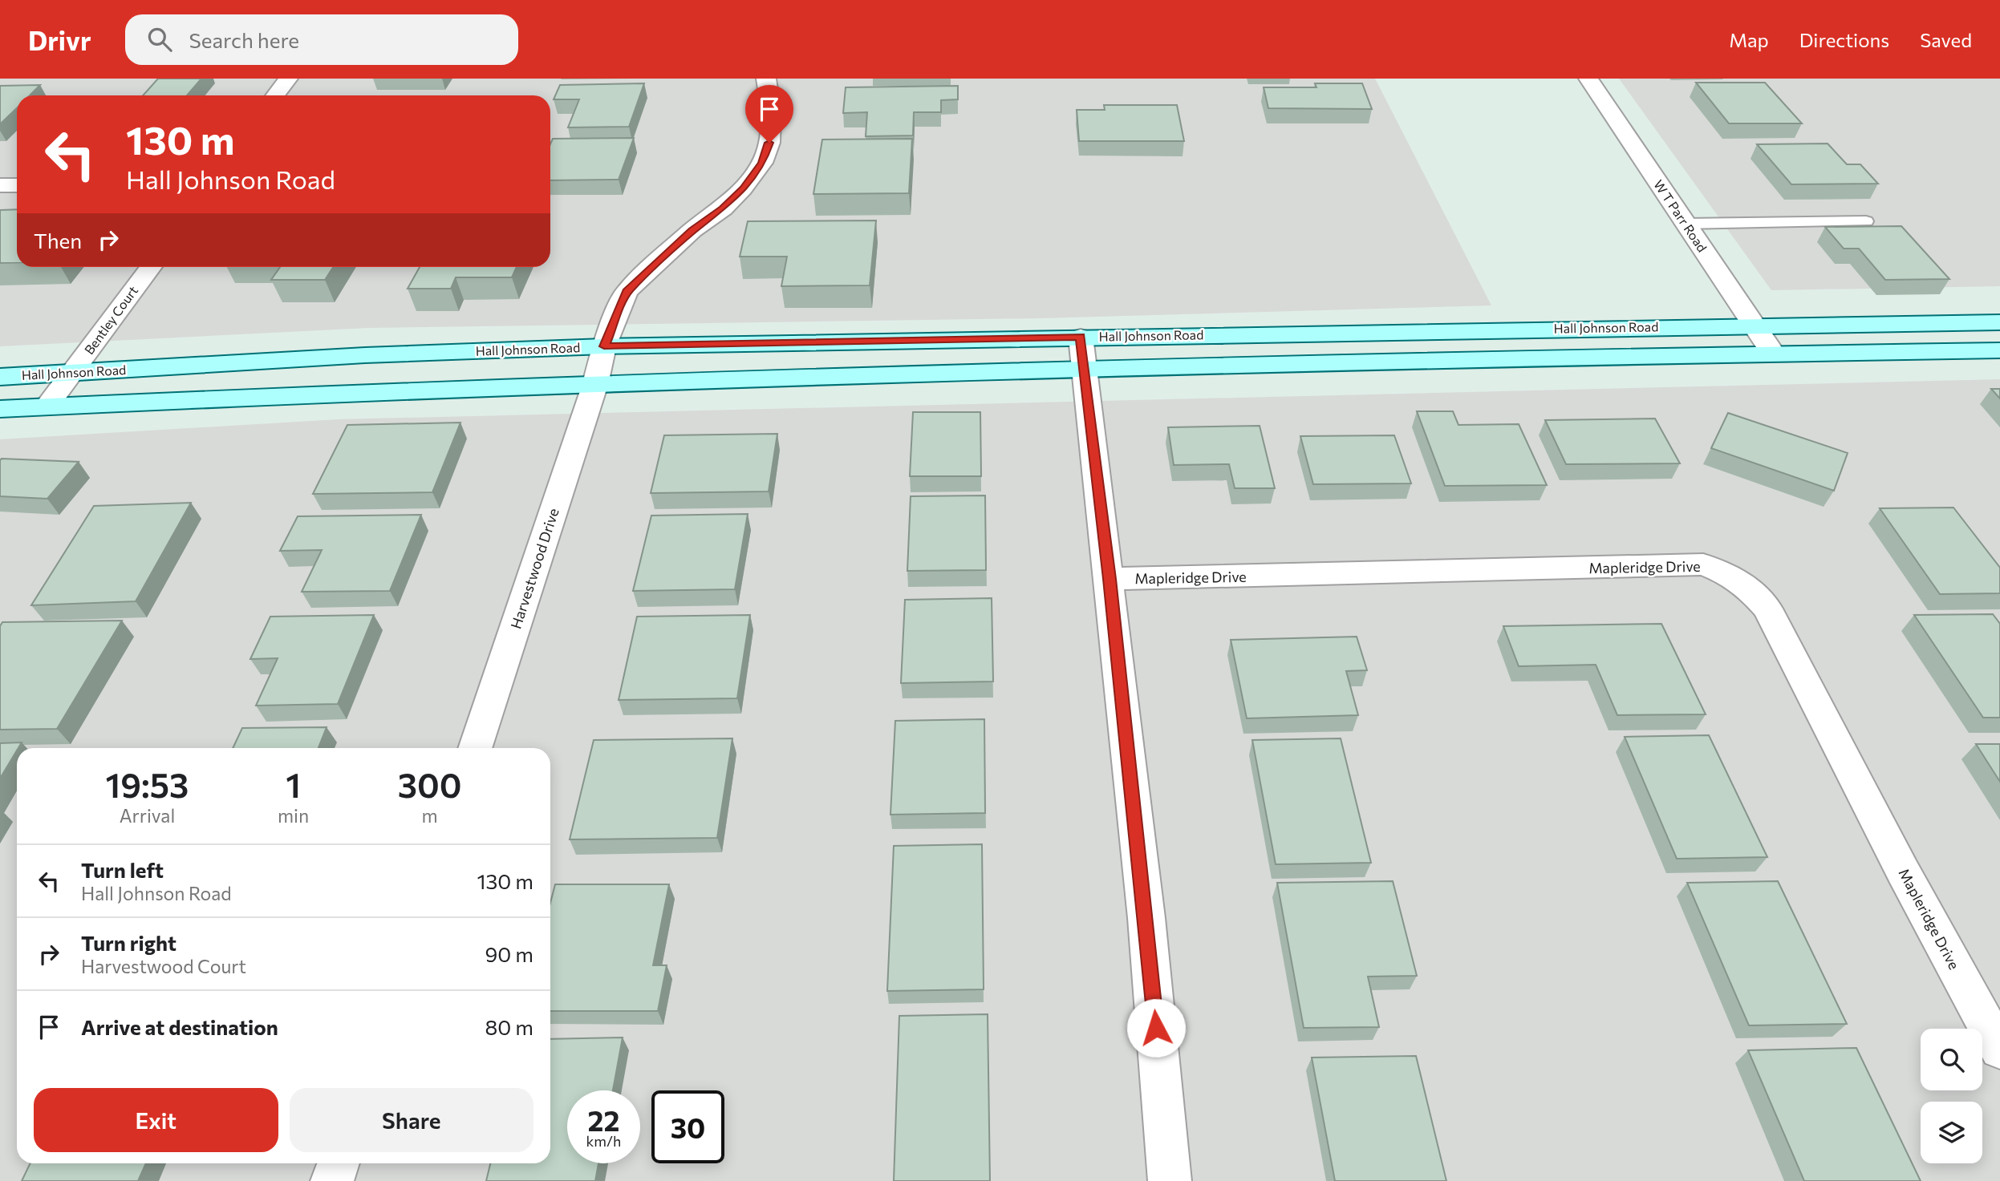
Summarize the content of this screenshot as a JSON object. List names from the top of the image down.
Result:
{
  "streets": {
    "main road": ["Hall Johnson Road"],
    "street": [
      "W T Parr Road",
      "Bentley Court",
      "Mapleridge Drive",
      "Harvestwood Drive"
    ]
  },
  "crossings": [
    ["W T Parr Road", "Hall Johnson Road"],
    ["Bentley Court", "Hall Johnson Road"],
    ["Hall Johnson Road", "Harvestwood Drive"]
  ],
  "page": {
    "header": "Drivr",
    "search": "Search here",
    "nav": ["Map", "Directions", "Saved"],
    "turn": ["130 m", "Hall Johnson Road"],
    "then": "Then",
    "eta": [
      "19:53",
      "Arrival",
      "1",
      "min",
      "300",
      "m"
    ],
    "list": [
      {
        "name": "Turn left",
        "note": "Hall Johnson Road",
        "value": "130 m"
      },
      {
        "name": "Turn right",
        "note": "Harvestwood Court",
        "value": "90 m"
      },
      {
        "name": "Arrive at destination",
        "value": "80 m"
      }
    ],
    "buttons": ["Exit", "Share"],
    "speed": "22 km/h",
    "limit": "30"
  }
}
